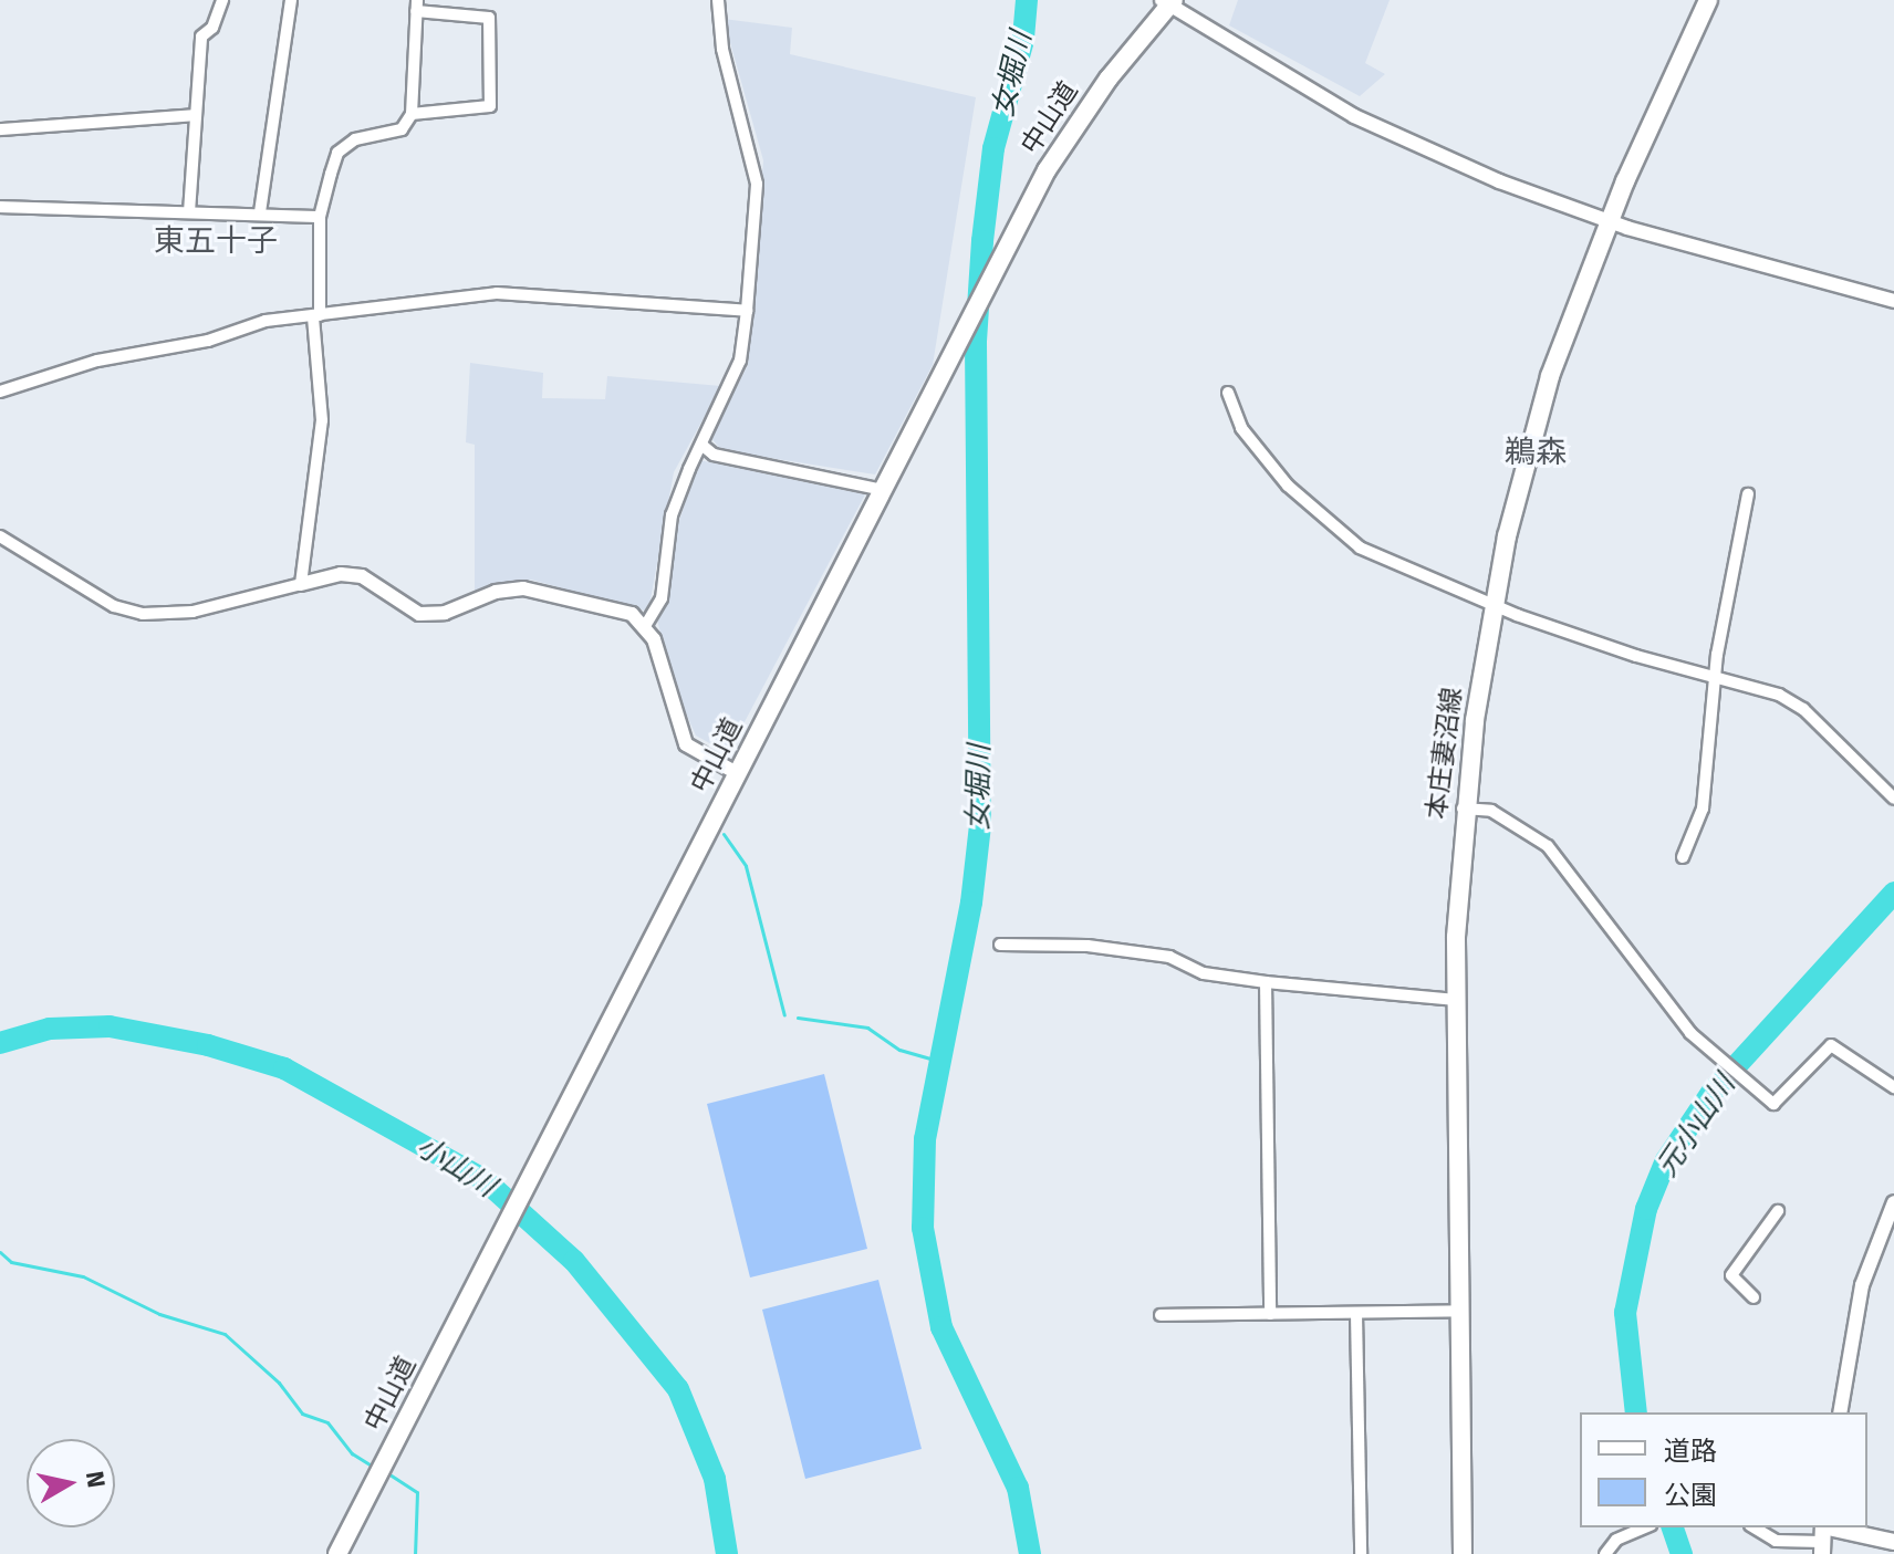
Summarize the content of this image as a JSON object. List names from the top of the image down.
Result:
{
  "streets": {
    "main road": ["中山道", "本庄妻沼線"]
  },
  "districts": ["東五十子", "鵜森"],
  "water": ["女堀川", "元小山川", "小山川"],
  "legend": ["道路", "公園"],
  "north": "right"
}
